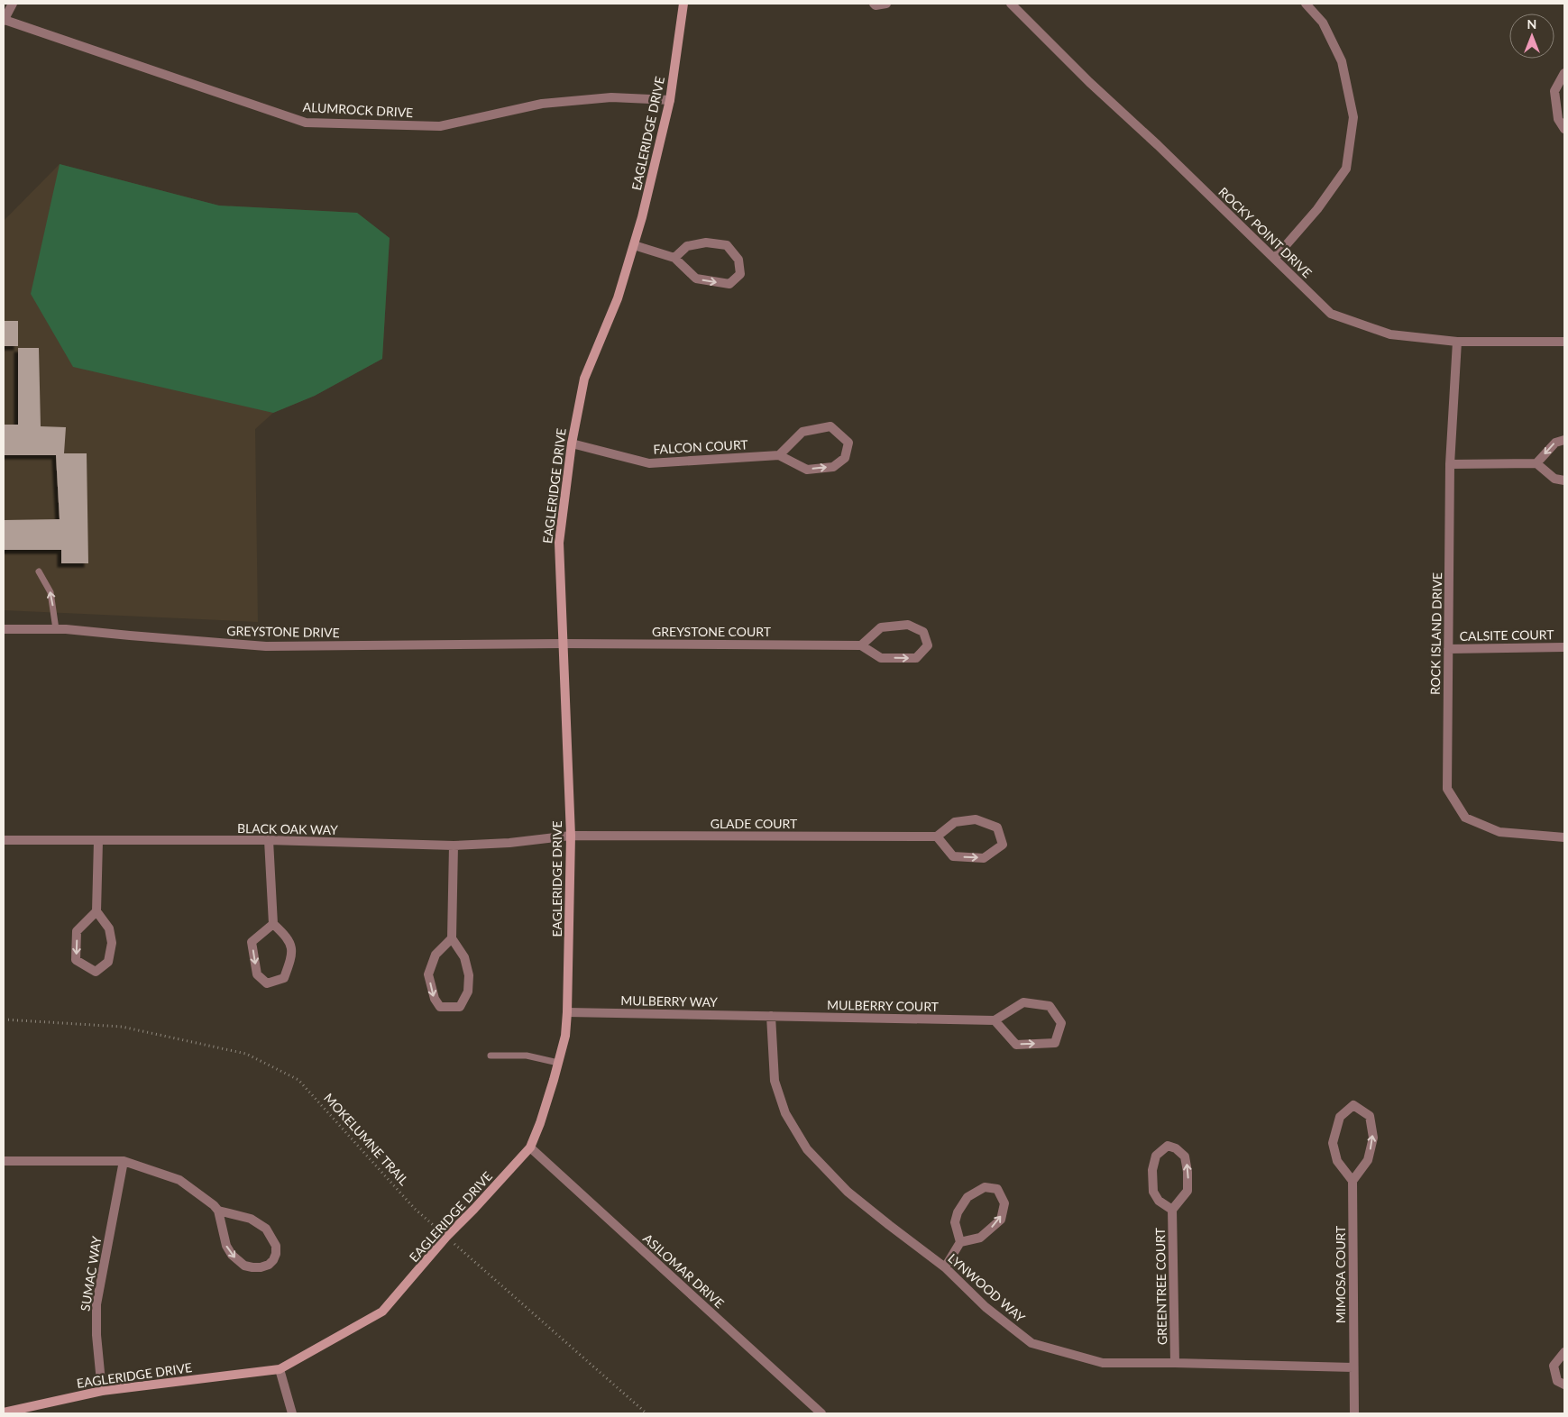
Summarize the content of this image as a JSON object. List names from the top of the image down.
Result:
{
  "streets": {
    "street": [
      "ALUMROCK DRIVE",
      "EAGLERIDGE DRIVE",
      "ROCKY POINT DRIVE",
      "FALCON COURT",
      "GREYSTONE DRIVE",
      "GREYSTONE COURT",
      "ROCK ISLAND DRIVE",
      "CALSITE COURT",
      "GLADE COURT",
      "BLACK OAK WAY",
      "MULBERRY WAY",
      "MULBERRY COURT",
      "ASILOMAR DRIVE",
      "SUMAC WAY",
      "MIMOSA COURT",
      "GREENTREE COURT",
      "LYNWOOD WAY"
    ],
    "path": ["MOKELUMNE TRAIL"]
  },
  "crossings": [
    ["ALUMROCK DRIVE", "EAGLERIDGE DRIVE"],
    ["EAGLERIDGE DRIVE", "FALCON COURT"],
    ["EAGLERIDGE DRIVE", "GREYSTONE DRIVE"],
    ["EAGLERIDGE DRIVE", "GREYSTONE COURT"],
    ["EAGLERIDGE DRIVE", "GLADE COURT"],
    ["EAGLERIDGE DRIVE", "BLACK OAK WAY"],
    ["EAGLERIDGE DRIVE", "MULBERRY WAY"],
    ["EAGLERIDGE DRIVE", "MOKELUMNE TRAIL"],
    ["EAGLERIDGE DRIVE", "ASILOMAR DRIVE"],
    ["EAGLERIDGE DRIVE", "SUMAC WAY"],
    ["ROCKY POINT DRIVE", "ROCK ISLAND DRIVE"],
    ["GREYSTONE DRIVE", "GREYSTONE COURT"],
    ["ROCK ISLAND DRIVE", "CALSITE COURT"],
    ["GLADE COURT", "BLACK OAK WAY"],
    ["MULBERRY WAY", "MULBERRY COURT"],
    ["MULBERRY WAY", "LYNWOOD WAY"],
    ["MULBERRY COURT", "LYNWOOD WAY"],
    ["MIMOSA COURT", "LYNWOOD WAY"],
    ["GREENTREE COURT", "LYNWOOD WAY"]
  ],
  "north": "top"
}
